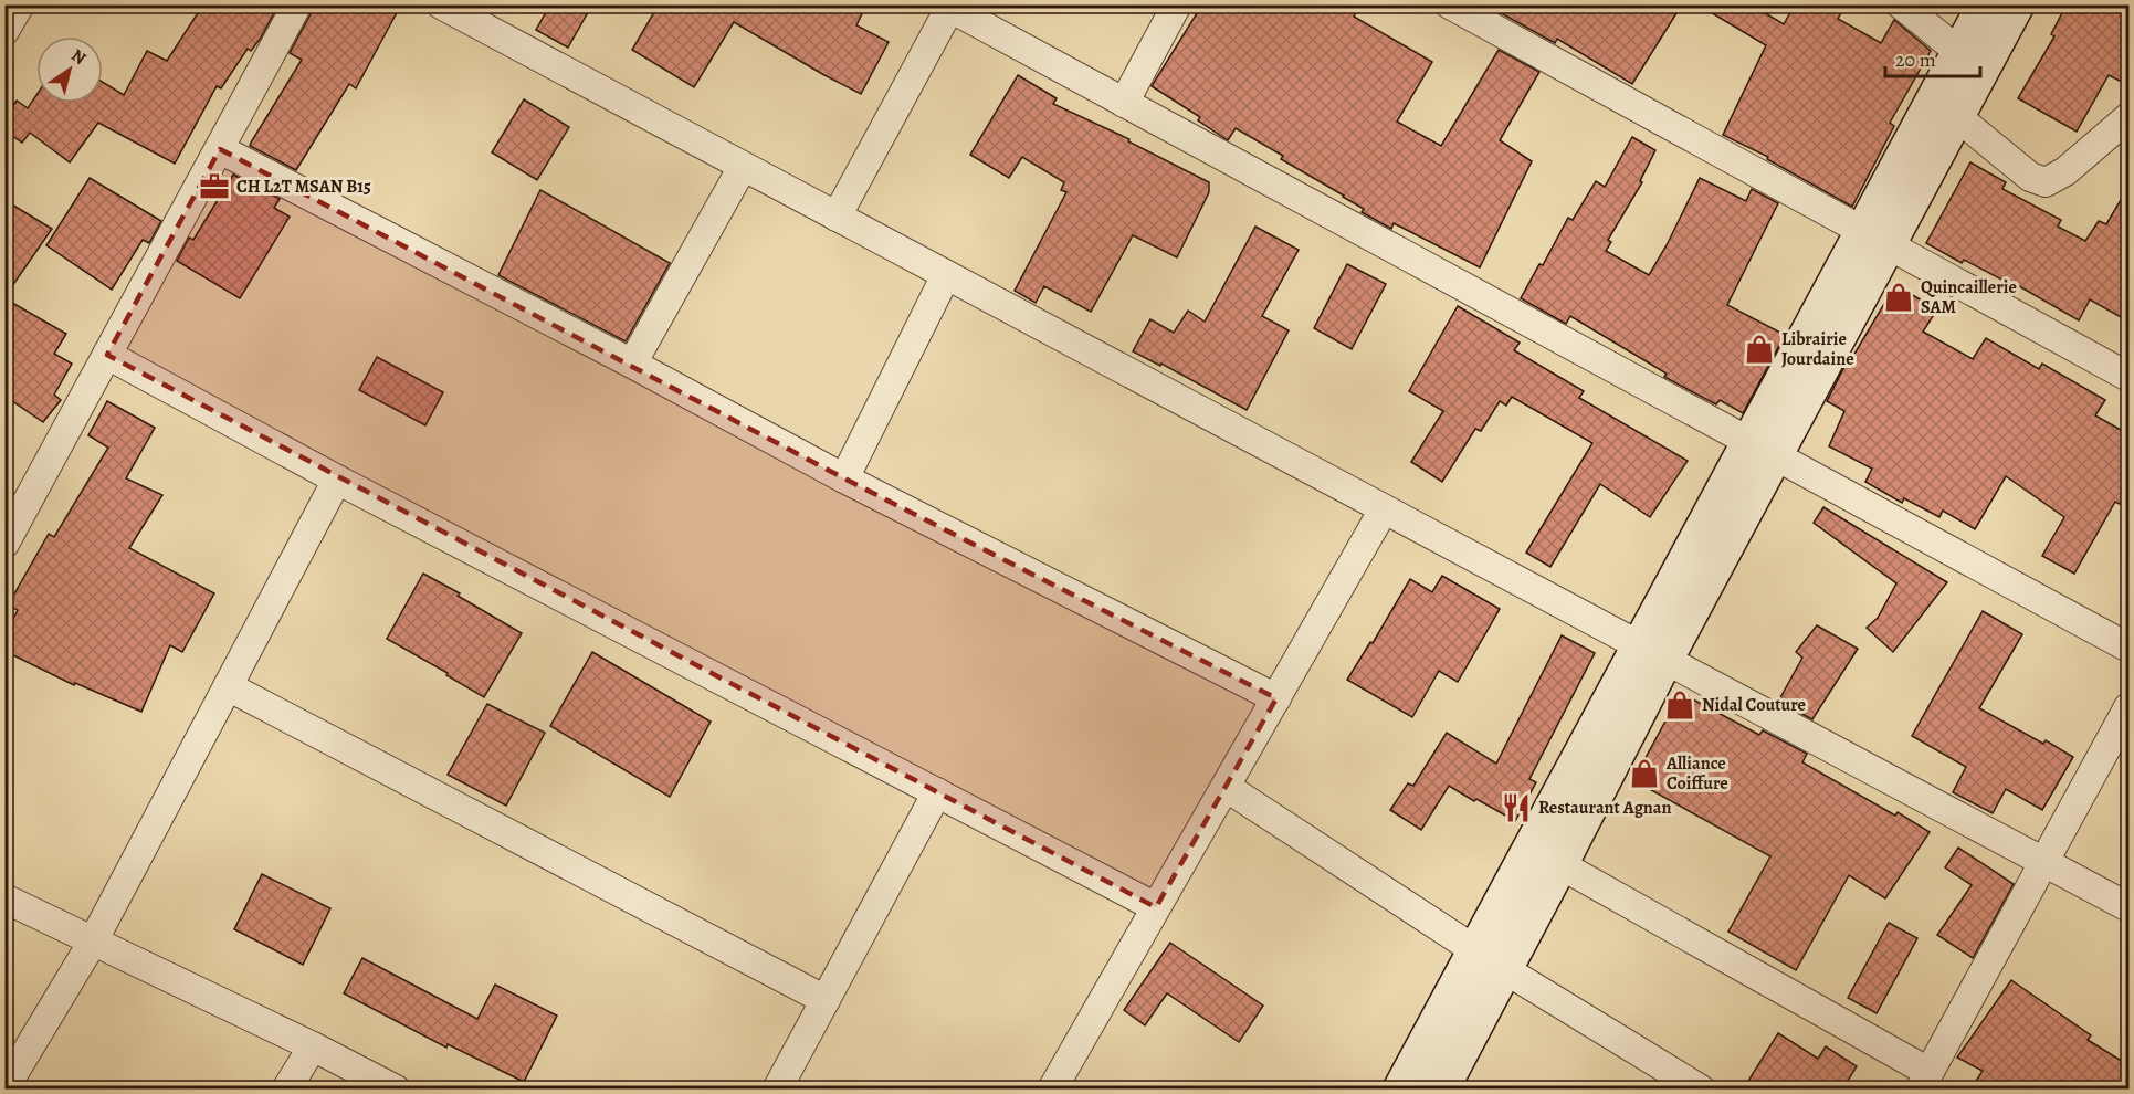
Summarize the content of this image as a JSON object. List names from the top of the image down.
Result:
{
  "places": {
    "office": ["CH L2T MSAN B15"],
    "shop": [
      "Quincaillerie SAM",
      "Librairie Jourdaine",
      "Nidal Couture",
      "Alliance Coiffure"
    ],
    "restaurant": ["Restaurant Agnan"]
  },
  "scale_bar": "20 m",
  "north": "top right"
}
